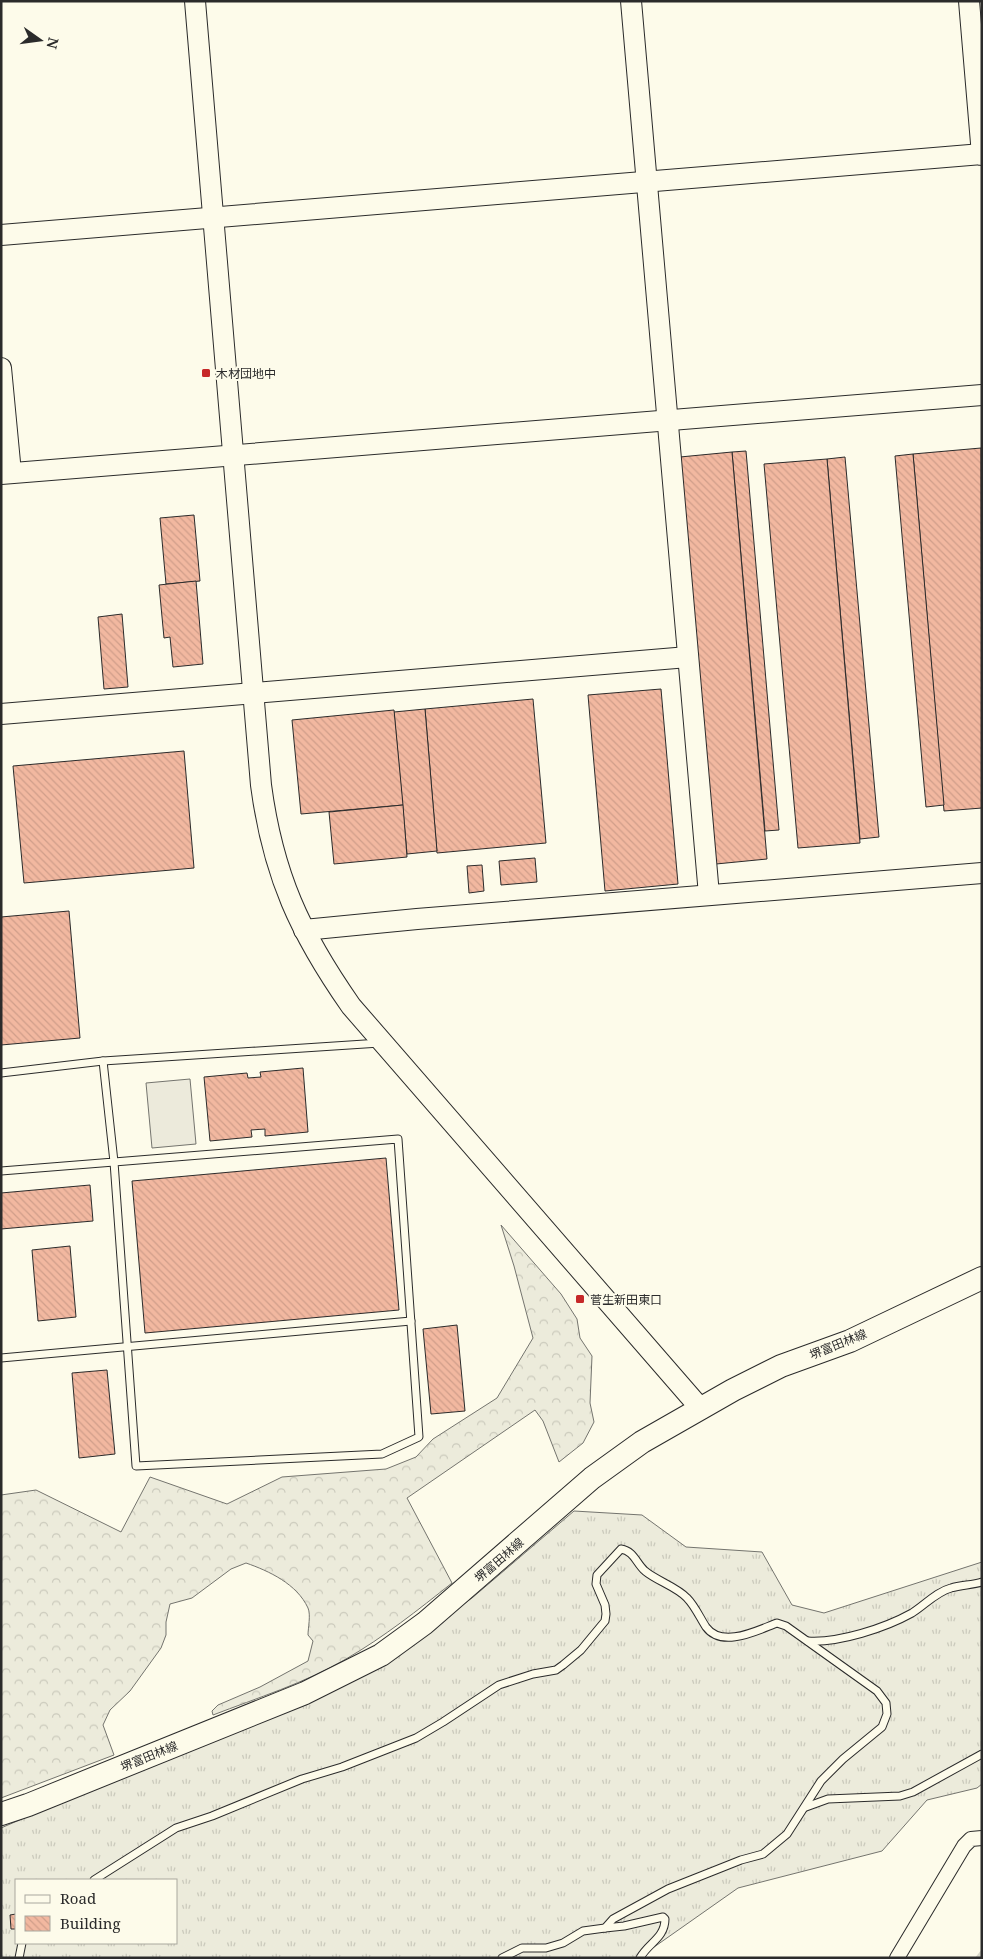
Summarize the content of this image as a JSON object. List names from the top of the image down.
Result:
{
  "streets": {
    "main road": ["堺富田林線"]
  },
  "places": {
    "transit": ["木材団地中", "菅生新田東口"]
  },
  "legend": ["Road", "Building"],
  "north": "right"
}
